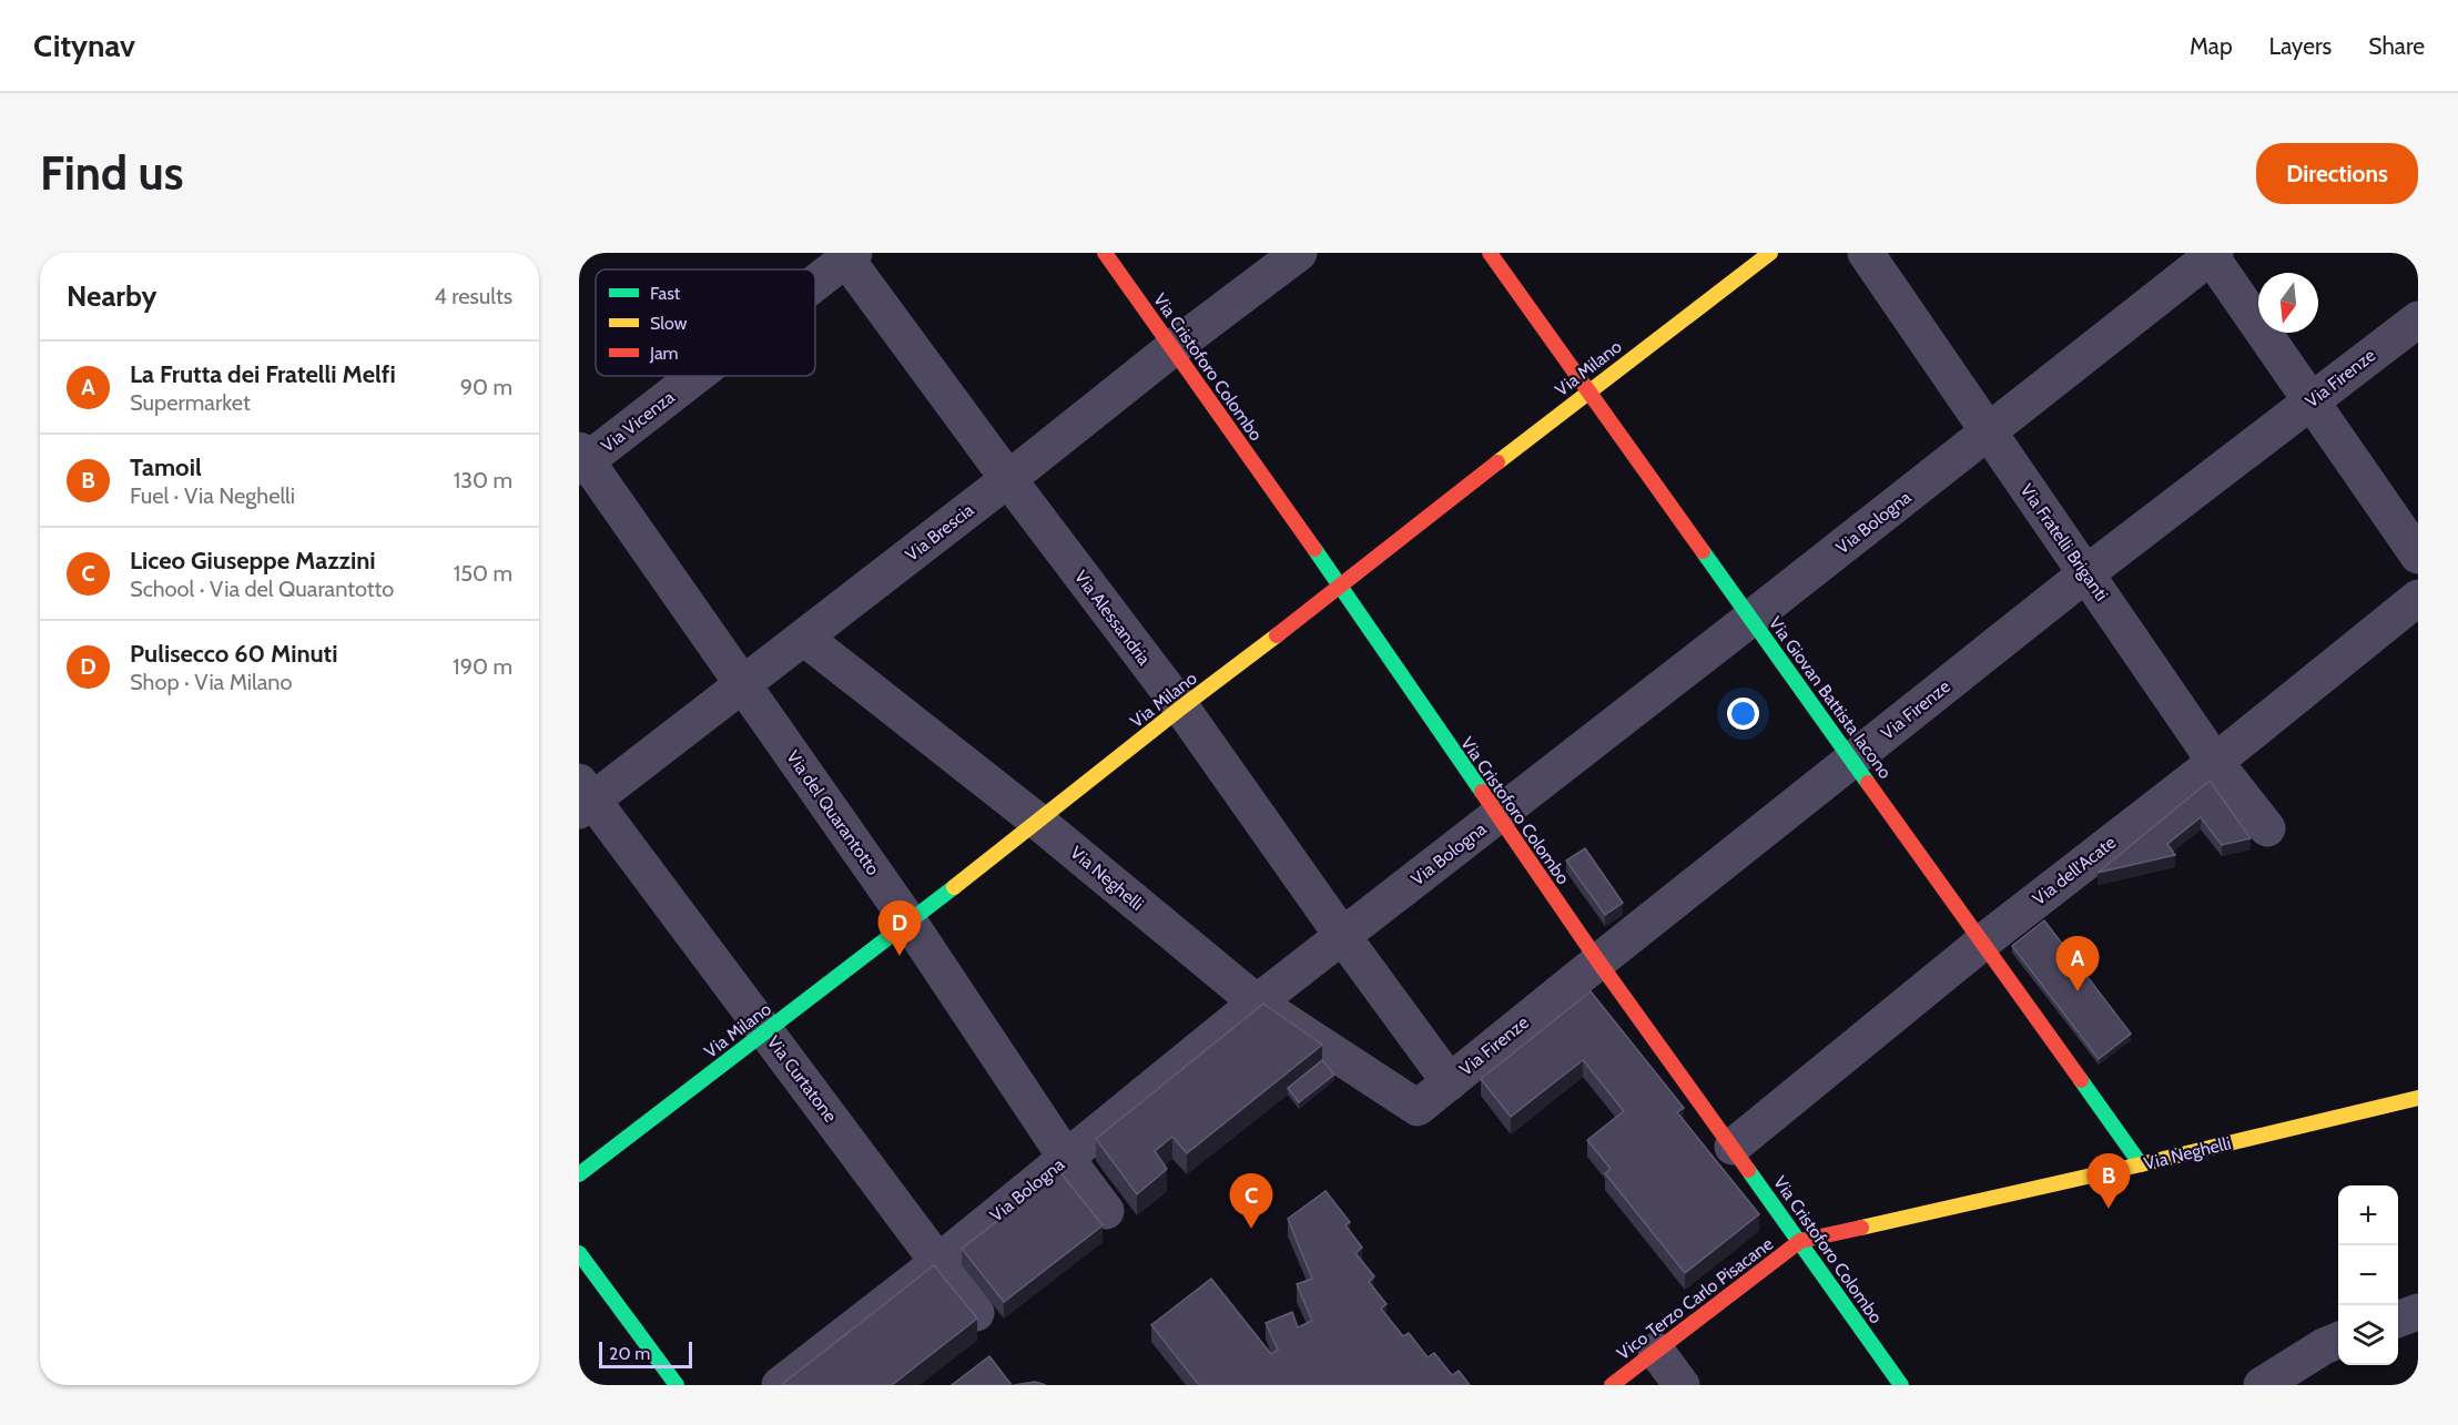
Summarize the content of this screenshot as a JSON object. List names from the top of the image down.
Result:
{
  "streets": {
    "street": [
      "Via Cristoforo Colombo",
      "Via Milano",
      "Via Firenze",
      "Via Vicenza",
      "Via Bologna",
      "Via Brescia",
      "Via Fratelli Briganti",
      "Via Alessandria",
      "Via Giovan Battista Iacono",
      "Via del Quarantotto",
      "Via dell'Acate",
      "Via Neghelli",
      "Via Curtatone",
      "Vico Terzo Carlo Pisacane"
    ]
  },
  "crossings": [
    ["Via Cristoforo Colombo", "Via Milano"],
    ["Via Cristoforo Colombo", "Via Firenze"],
    ["Via Cristoforo Colombo", "Via Bologna"],
    ["Via Cristoforo Colombo", "Via Brescia"],
    ["Via Cristoforo Colombo", "Via dell'Acate"],
    ["Via Cristoforo Colombo", "Via Neghelli"],
    ["Via Cristoforo Colombo", "Vico Terzo Carlo Pisacane"],
    ["Via Milano", "Via Alessandria"],
    ["Via Milano", "Via Giovan Battista Iacono"],
    ["Via Milano", "Via del Quarantotto"],
    ["Via Milano", "Via Neghelli"],
    ["Via Milano", "Via Curtatone"],
    ["Via Firenze", "Via Fratelli Briganti"],
    ["Via Firenze", "Via Alessandria"],
    ["Via Firenze", "Via Giovan Battista Iacono"],
    ["Via Firenze", "Via Neghelli"],
    ["Via Vicenza", "Via Alessandria"],
    ["Via Vicenza", "Via del Quarantotto"],
    ["Via Bologna", "Via Fratelli Briganti"],
    ["Via Bologna", "Via Alessandria"],
    ["Via Bologna", "Via Giovan Battista Iacono"],
    ["Via Bologna", "Via del Quarantotto"],
    ["Via Bologna", "Via Neghelli"],
    ["Via Bologna", "Via Curtatone"],
    ["Via Brescia", "Via Alessandria"],
    ["Via Brescia", "Via del Quarantotto"],
    ["Via Brescia", "Via Neghelli"],
    ["Via Brescia", "Via Curtatone"],
    ["Via Fratelli Briganti", "Via dell'Acate"],
    ["Via Giovan Battista Iacono", "Via dell'Acate"],
    ["Via Giovan Battista Iacono", "Via Neghelli"],
    ["Via Neghelli", "Vico Terzo Carlo Pisacane"]
  ],
  "legend": ["Fast", "Slow", "Jam"],
  "scale_bar": "20 m",
  "north": "bottom",
  "page": {
    "header": "Citynav",
    "nav": ["Map", "Layers", "Share"],
    "buttons": "Directions",
    "title": "Find us",
    "heading": ["Nearby", "4 results"],
    "list": [
      {
        "mark": "A",
        "name": "La Frutta dei Fratelli Melfi",
        "note": "Supermarket",
        "value": "90 m"
      },
      {
        "mark": "B",
        "name": "Tamoil",
        "note": "Fuel · Via Neghelli",
        "value": "130 m"
      },
      {
        "mark": "C",
        "name": "Liceo Giuseppe Mazzini",
        "note": "School · Via del Quarantotto",
        "value": "150 m"
      },
      {
        "mark": "D",
        "name": "Pulisecco 60 Minuti",
        "note": "Shop · Via Milano",
        "value": "190 m"
      }
    ],
    "pins": [
      "D",
      "A",
      "B",
      "C"
    ],
    "map_buttons": ["+", "−"],
    "scale": "20 m"
  }
}
